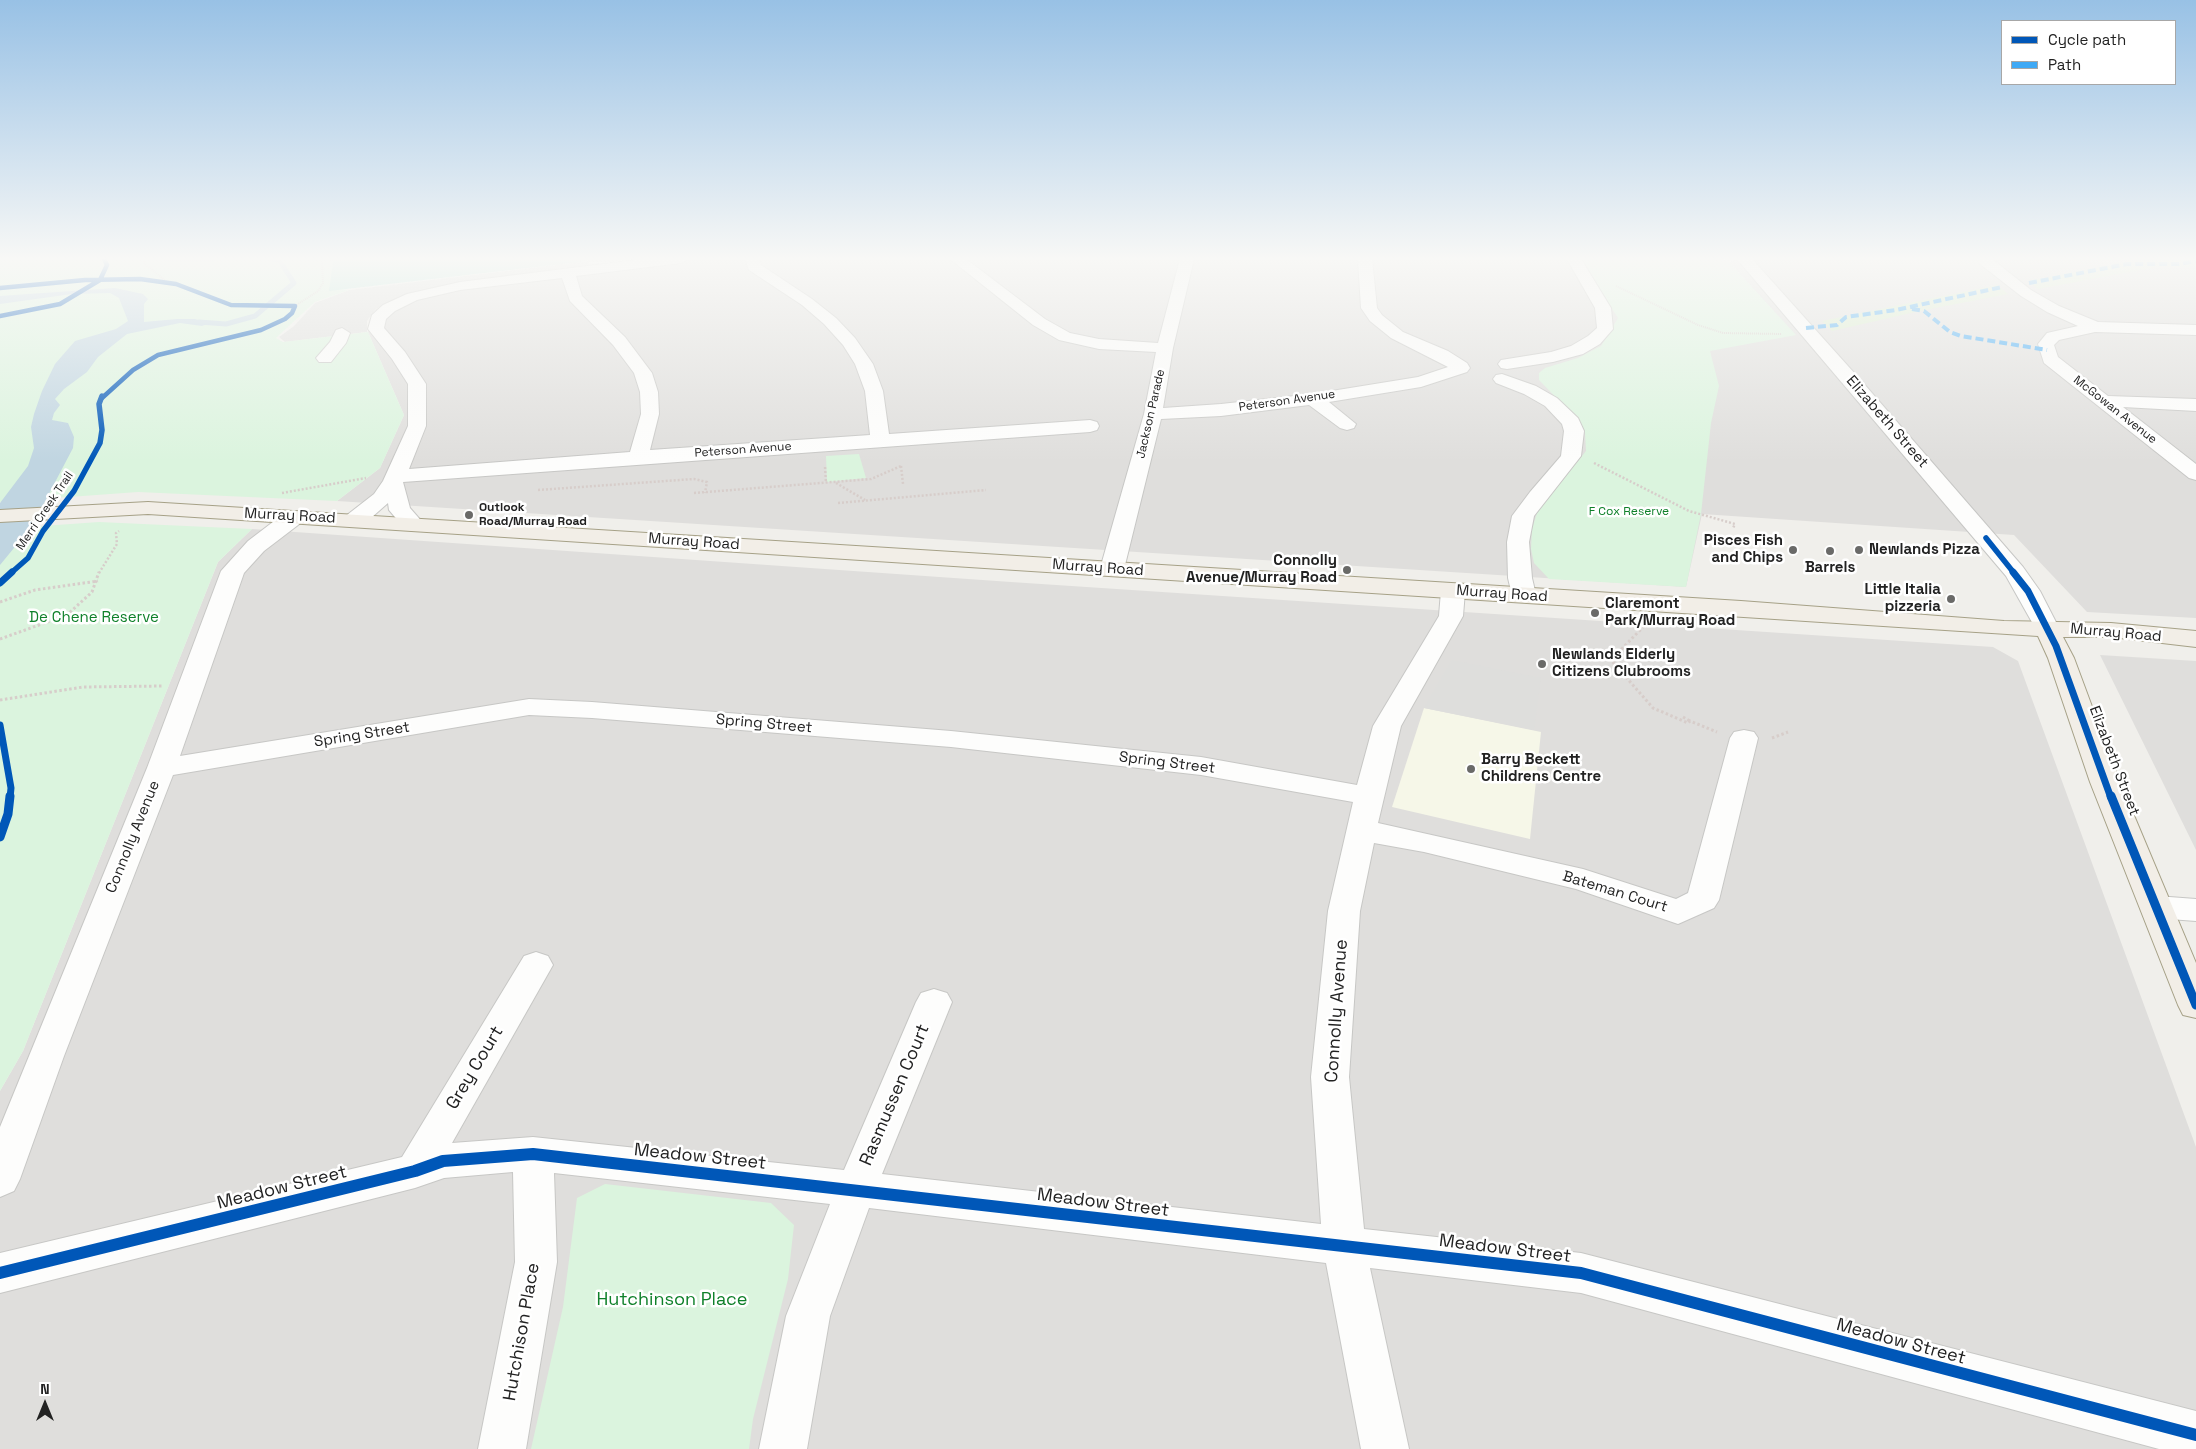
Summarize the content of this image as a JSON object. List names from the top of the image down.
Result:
{
  "streets": {
    "main road": ["Elizabeth Street", "Murray Road"],
    "street": [
      "Peterson Avenue",
      "McGowan Avenue",
      "Jackson Parade",
      "Spring Street",
      "Connolly Avenue",
      "Bateman Court",
      "Grey Court",
      "Rasmussen Court",
      "Meadow Street",
      "Hutchison Place"
    ],
    "cycle path": ["Merri Creek Trail"]
  },
  "crossings": [
    ["Peterson Avenue", "Jackson Parade"],
    ["Jackson Parade", "Murray Road"],
    ["Elizabeth Street", "Murray Road"],
    ["Murray Road", "Connolly Avenue"],
    ["Spring Street", "Connolly Avenue"],
    ["Connolly Avenue", "Bateman Court"],
    ["Connolly Avenue", "Meadow Street"],
    ["Grey Court", "Meadow Street"],
    ["Rasmussen Court", "Meadow Street"],
    ["Meadow Street", "Hutchison Place"]
  ],
  "parks": ["F Cox Reserve", "De Chene Reserve", "Hutchinson Place"],
  "places": [
    "Outlook Road/Murray Road",
    "Pisces Fish and Chips",
    "Newlands Pizza",
    "Barrels",
    "Connolly Avenue/Murray Road",
    "Little Italia pizzeria",
    "Claremont Park/Murray Road",
    "Newlands Elderly Citizens Clubrooms",
    "Barry Beckett Childrens Centre"
  ],
  "legend": ["Cycle path", "Path"],
  "north": "top"
}
